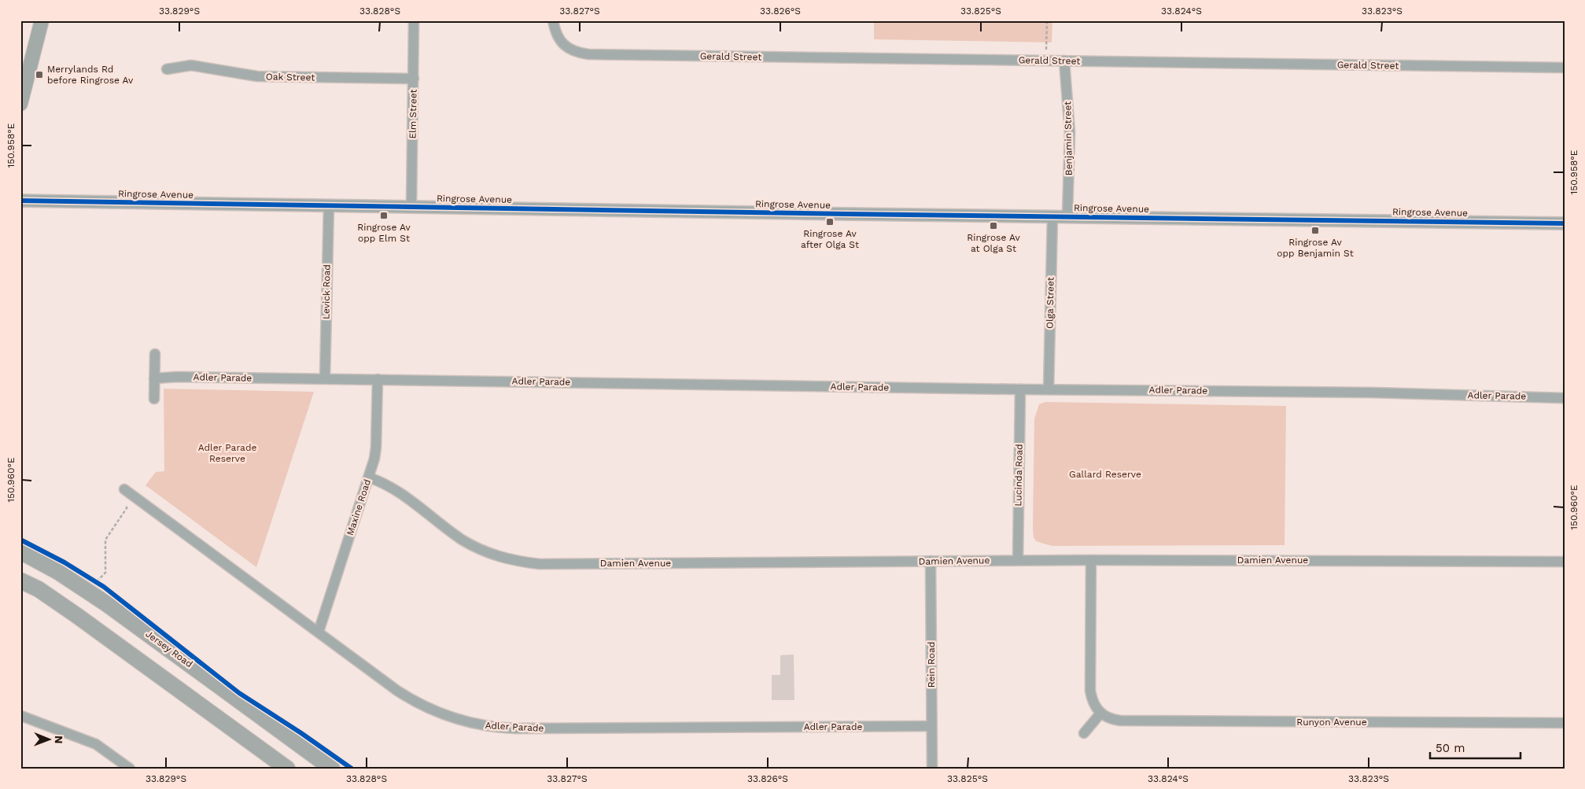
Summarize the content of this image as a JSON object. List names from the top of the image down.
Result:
{
  "streets": {
    "highway": ["Jersey Road"],
    "street": [
      "Gerald Street",
      "Oak Street",
      "Elm Street",
      "Benjamin Street",
      "Ringrose Avenue",
      "Levick Road",
      "Olga Street",
      "Adler Parade",
      "Lucinda Road",
      "Maxine Road",
      "Damien Avenue",
      "Rein Road",
      "Runyon Avenue"
    ]
  },
  "crossings": [
    ["Gerald Street", "Benjamin Street"],
    ["Oak Street", "Elm Street"],
    ["Elm Street", "Ringrose Avenue"],
    ["Benjamin Street", "Ringrose Avenue"],
    ["Ringrose Avenue", "Levick Road"],
    ["Ringrose Avenue", "Olga Street"],
    ["Levick Road", "Adler Parade"],
    ["Olga Street", "Adler Parade"],
    ["Adler Parade", "Lucinda Road"],
    ["Adler Parade", "Maxine Road"],
    ["Adler Parade", "Rein Road"],
    ["Lucinda Road", "Damien Avenue"],
    ["Maxine Road", "Damien Avenue"],
    ["Damien Avenue", "Rein Road"]
  ],
  "parks": ["Adler Parade Reserve", "Gallard Reserve"],
  "places": {
    "transit": [
      "Merrylands Rd before Ringrose Av",
      "Ringrose Av opp Elm St",
      "Ringrose Av after Olga St",
      "Ringrose Av at Olga St",
      "Ringrose Av opp Benjamin St"
    ]
  },
  "scale_bar": "50 m",
  "north": "right",
  "coordinates": [
    "33.829°S",
    "33.828°S",
    "33.827°S",
    "33.826°S",
    "33.825°S",
    "33.824°S",
    "33.823°S",
    "150.958°E",
    "150.960°E"
  ]
}
